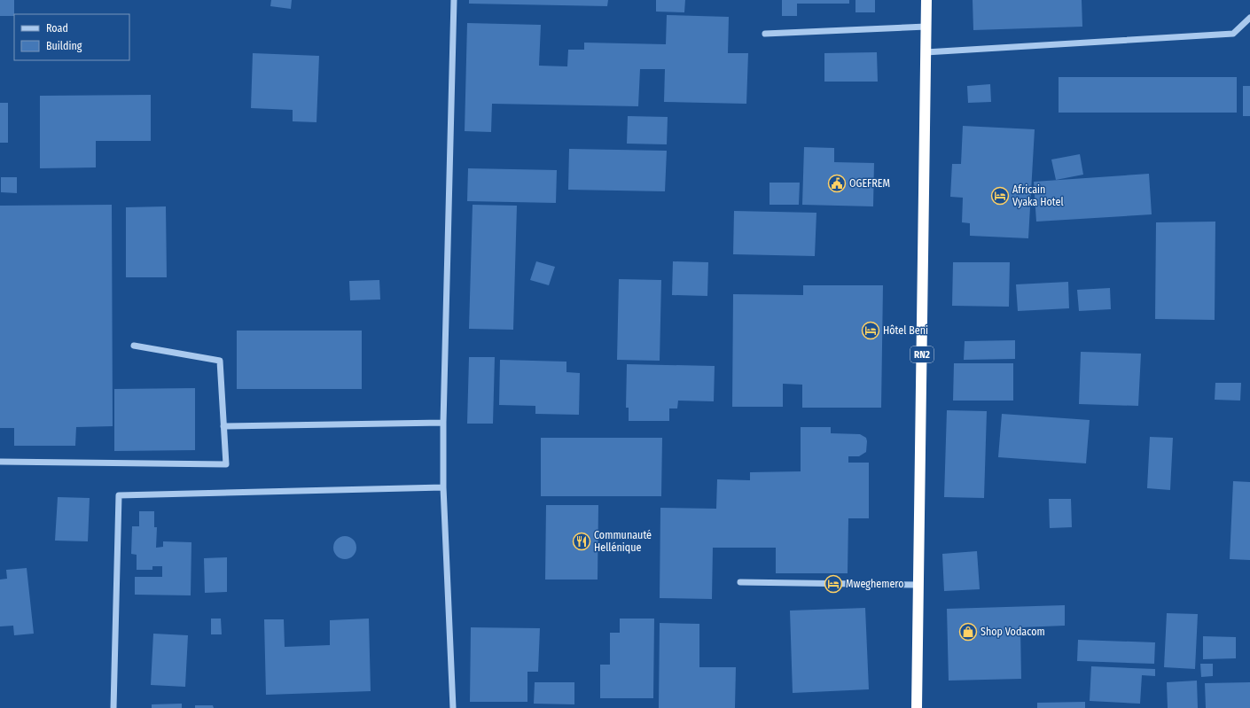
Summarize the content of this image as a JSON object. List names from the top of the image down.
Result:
{
  "streets": {
    "highway": ["RN2"]
  },
  "places": {
    "public building": ["OGEFREM"],
    "hotel": ["Africain Vyaka Hotel", "Hôtel Beni", "Mweghemero"],
    "restaurant": ["Communauté Hellénique"],
    "shop": ["Shop Vodacom"]
  },
  "legend": ["Road", "Building"]
}
